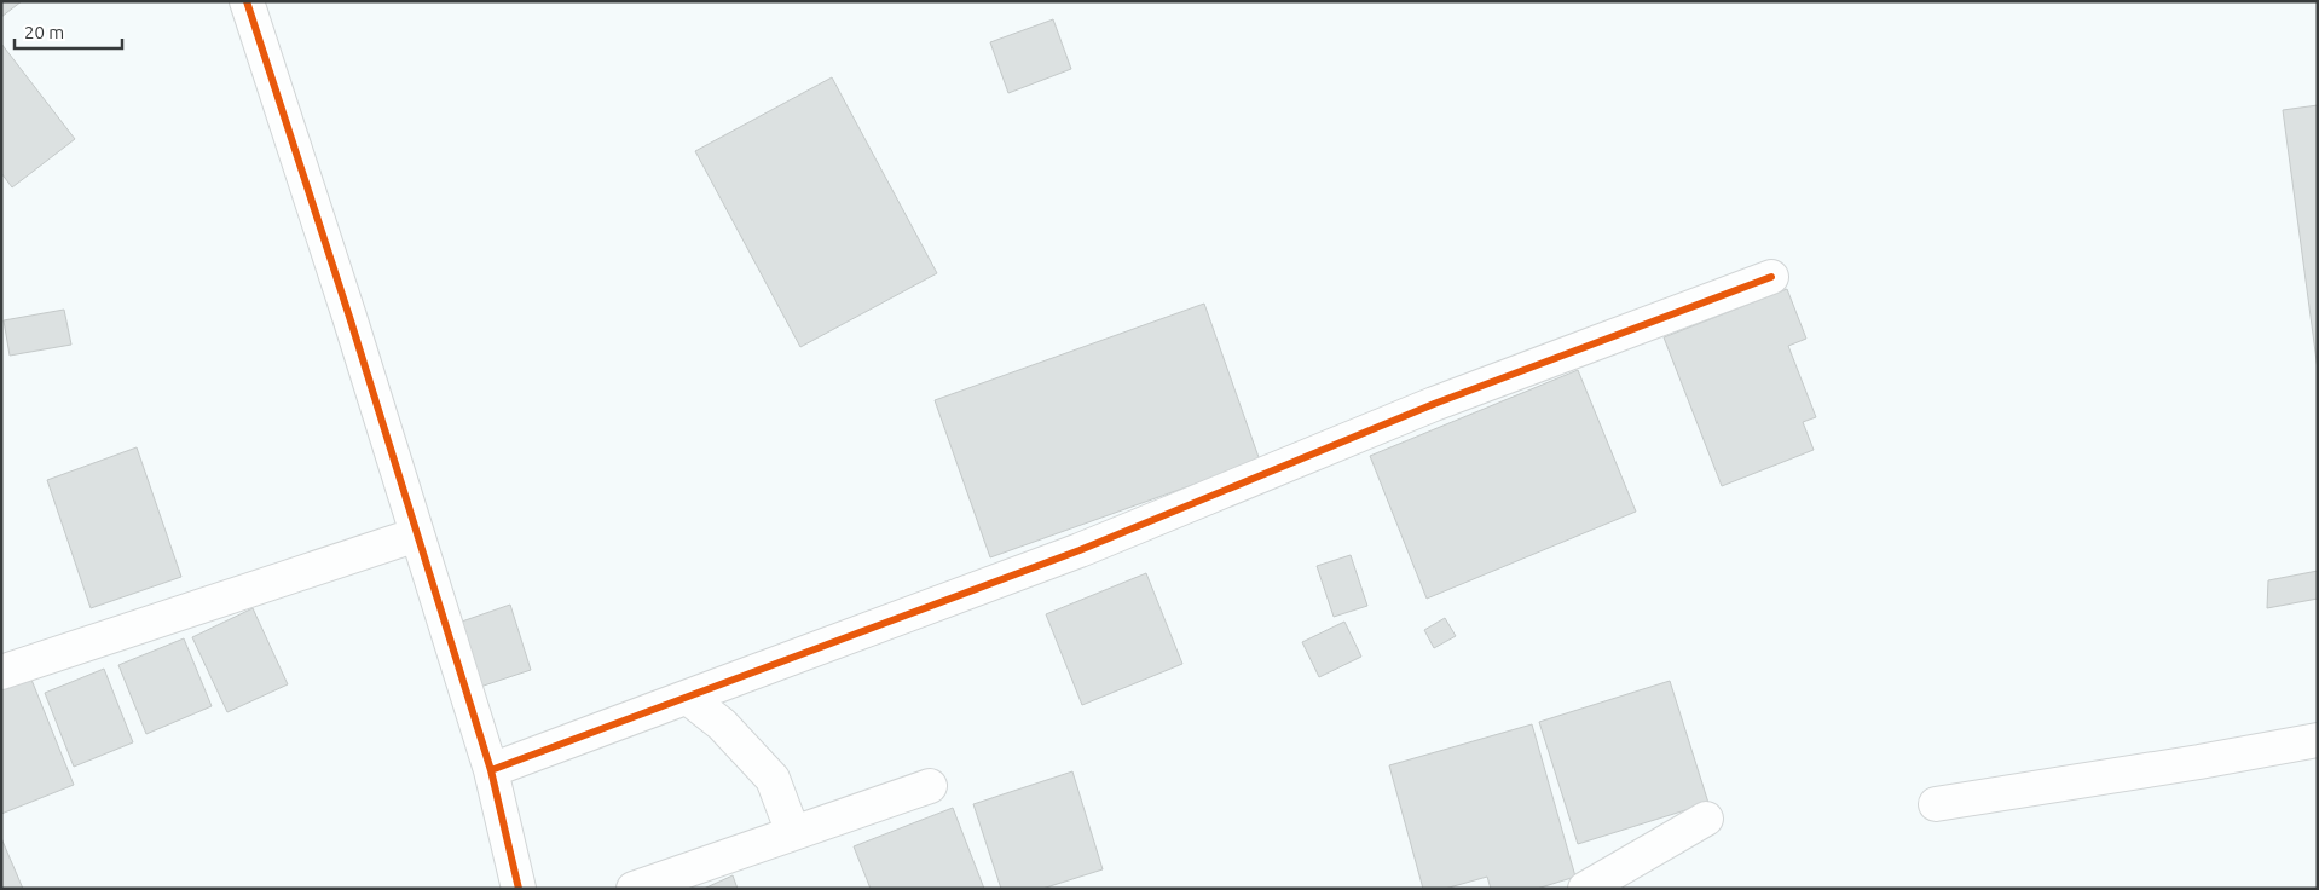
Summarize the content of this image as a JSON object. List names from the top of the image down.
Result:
{
  "scale_bar": "20 m"
}
